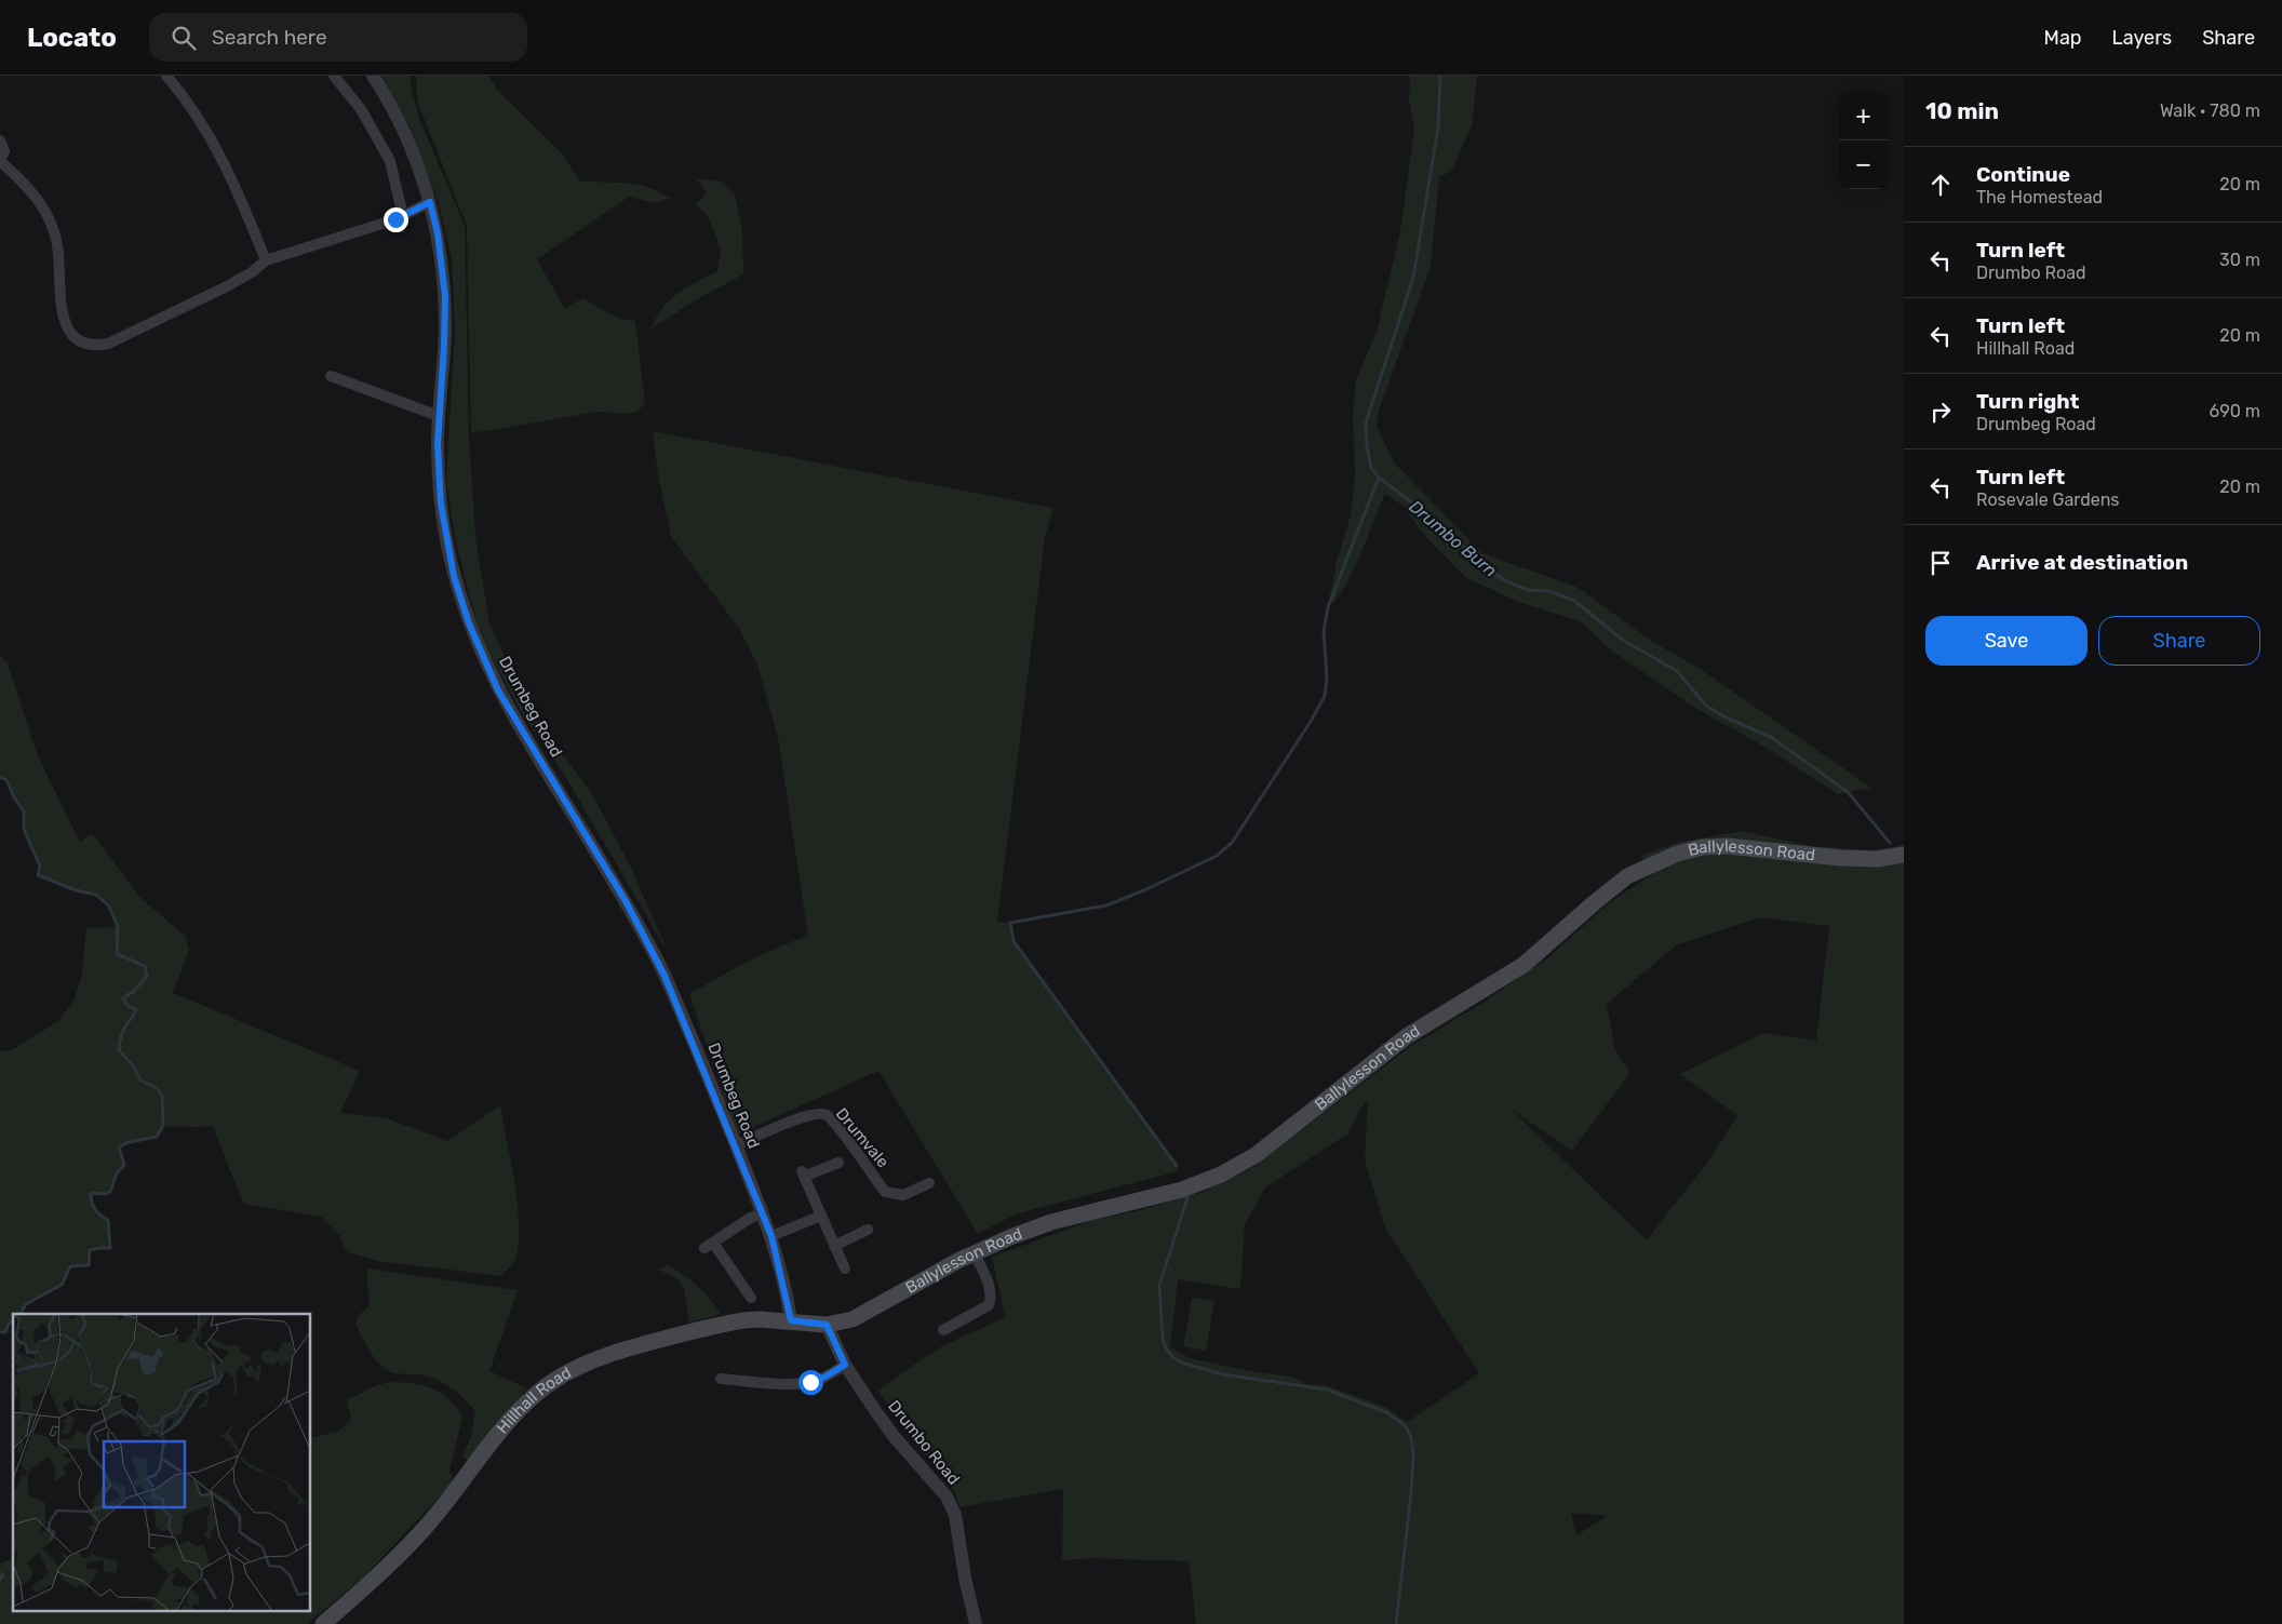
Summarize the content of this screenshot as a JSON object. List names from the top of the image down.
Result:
{
  "streets": {
    "main road": ["Ballylesson Road", "Hillhall Road"],
    "street": ["Drumbeg Road", "Drumvale", "Drumbo Road"]
  },
  "crossings": [
    ["Drumbeg Road", "Drumvale"],
    ["Drumbeg Road", "Hillhall Road"],
    ["Ballylesson Road", "Hillhall Road"],
    ["Ballylesson Road", "Drumbo Road"],
    ["Hillhall Road", "Drumbo Road"]
  ],
  "water": ["Drumbo Burn"],
  "page": {
    "header": "Locato",
    "search": "Search here",
    "nav": ["Map", "Layers", "Share"],
    "heading": ["10 min", "Walk · 780 m"],
    "map_buttons": ["+", "−"],
    "list": [
      ["Continue", "The Homestead", "20 m"],
      ["Turn left", "Drumbo Road", "30 m"],
      ["Turn left", "Hillhall Road", "20 m"],
      ["Turn right", "Drumbeg Road", "690 m"],
      ["Turn left", "Rosevale Gardens", "20 m"],
      "Arrive at destination"
    ],
    "buttons": ["Save", "Share"]
  }
}
